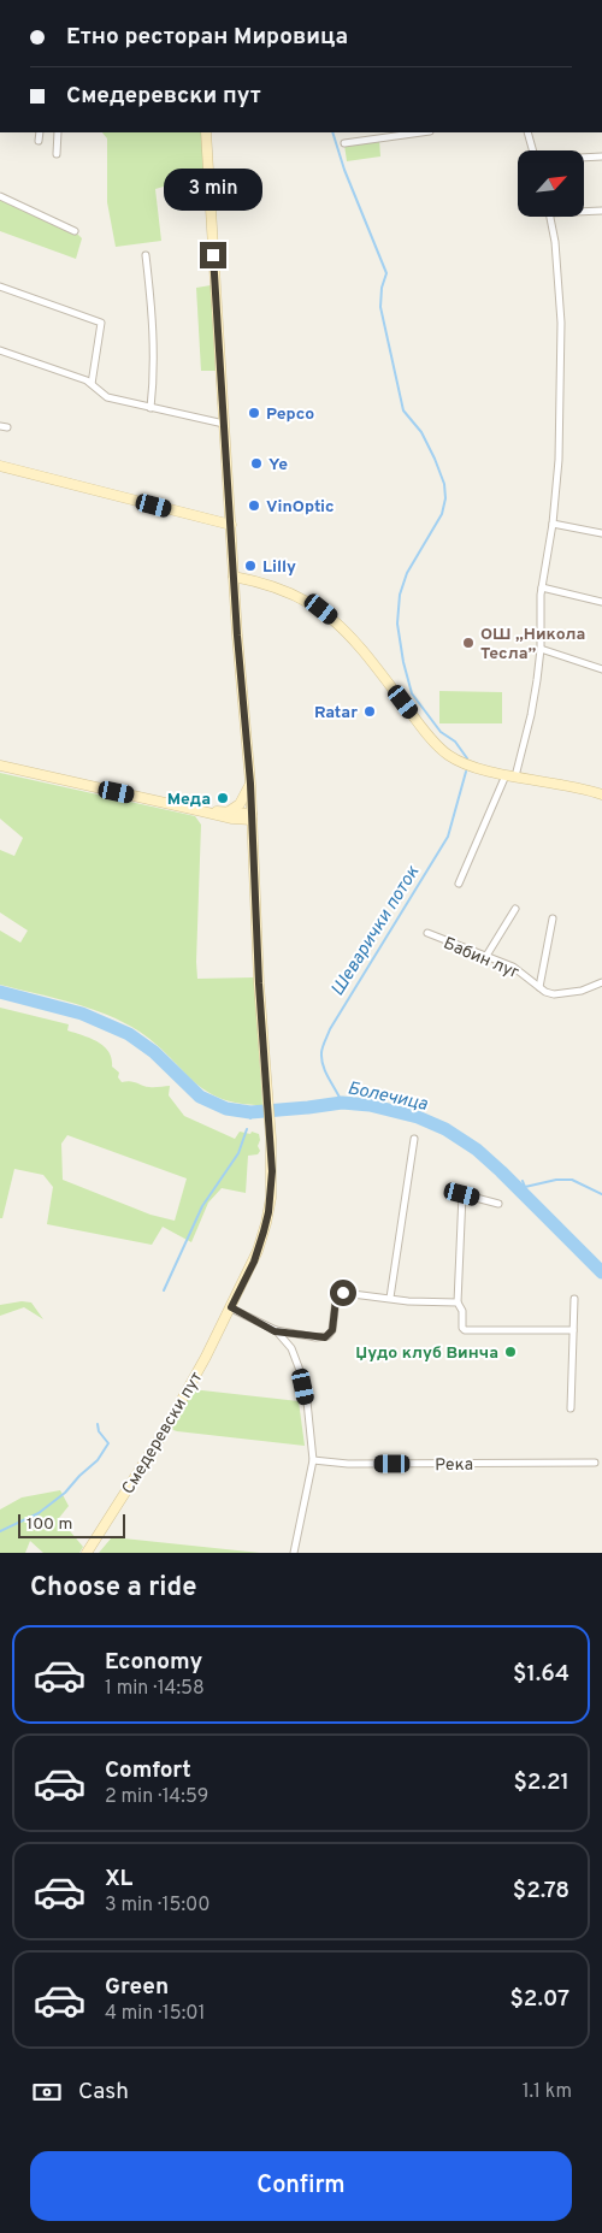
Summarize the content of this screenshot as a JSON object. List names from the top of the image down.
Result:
{
  "streets": {
    "main road": ["Смедеревски пут"],
    "street": ["Бабин луг", "Река"]
  },
  "water": ["Шеварички поток", "Болечица"],
  "places": [
    "Pepco",
    "Ye",
    "VinOptic",
    "Lilly",
    "ОШ „Никола Тесла”",
    "Ratar",
    "Меда",
    "Џудо клуб Винча"
  ],
  "scale_bar": "100 m",
  "north": "top right",
  "page": {
    "banner": ["Етно ресторан Мировица", "Смедеревски пут"],
    "bubble": "3 min",
    "scale": "100 m",
    "heading": "Choose a ride",
    "list": [
      {
        "name": "Economy",
        "note": "1 min · 14:58",
        "value": "$1.64"
      },
      {
        "name": "Comfort",
        "note": "2 min · 14:59",
        "value": "$2.21"
      },
      {
        "name": "XL",
        "note": "3 min · 15:00",
        "value": "$2.78"
      },
      {
        "name": "Green",
        "note": "4 min · 15:01",
        "value": "$2.07"
      }
    ],
    "pay": ["Cash", "1.1 km"],
    "buttons": "Confirm"
  }
}
